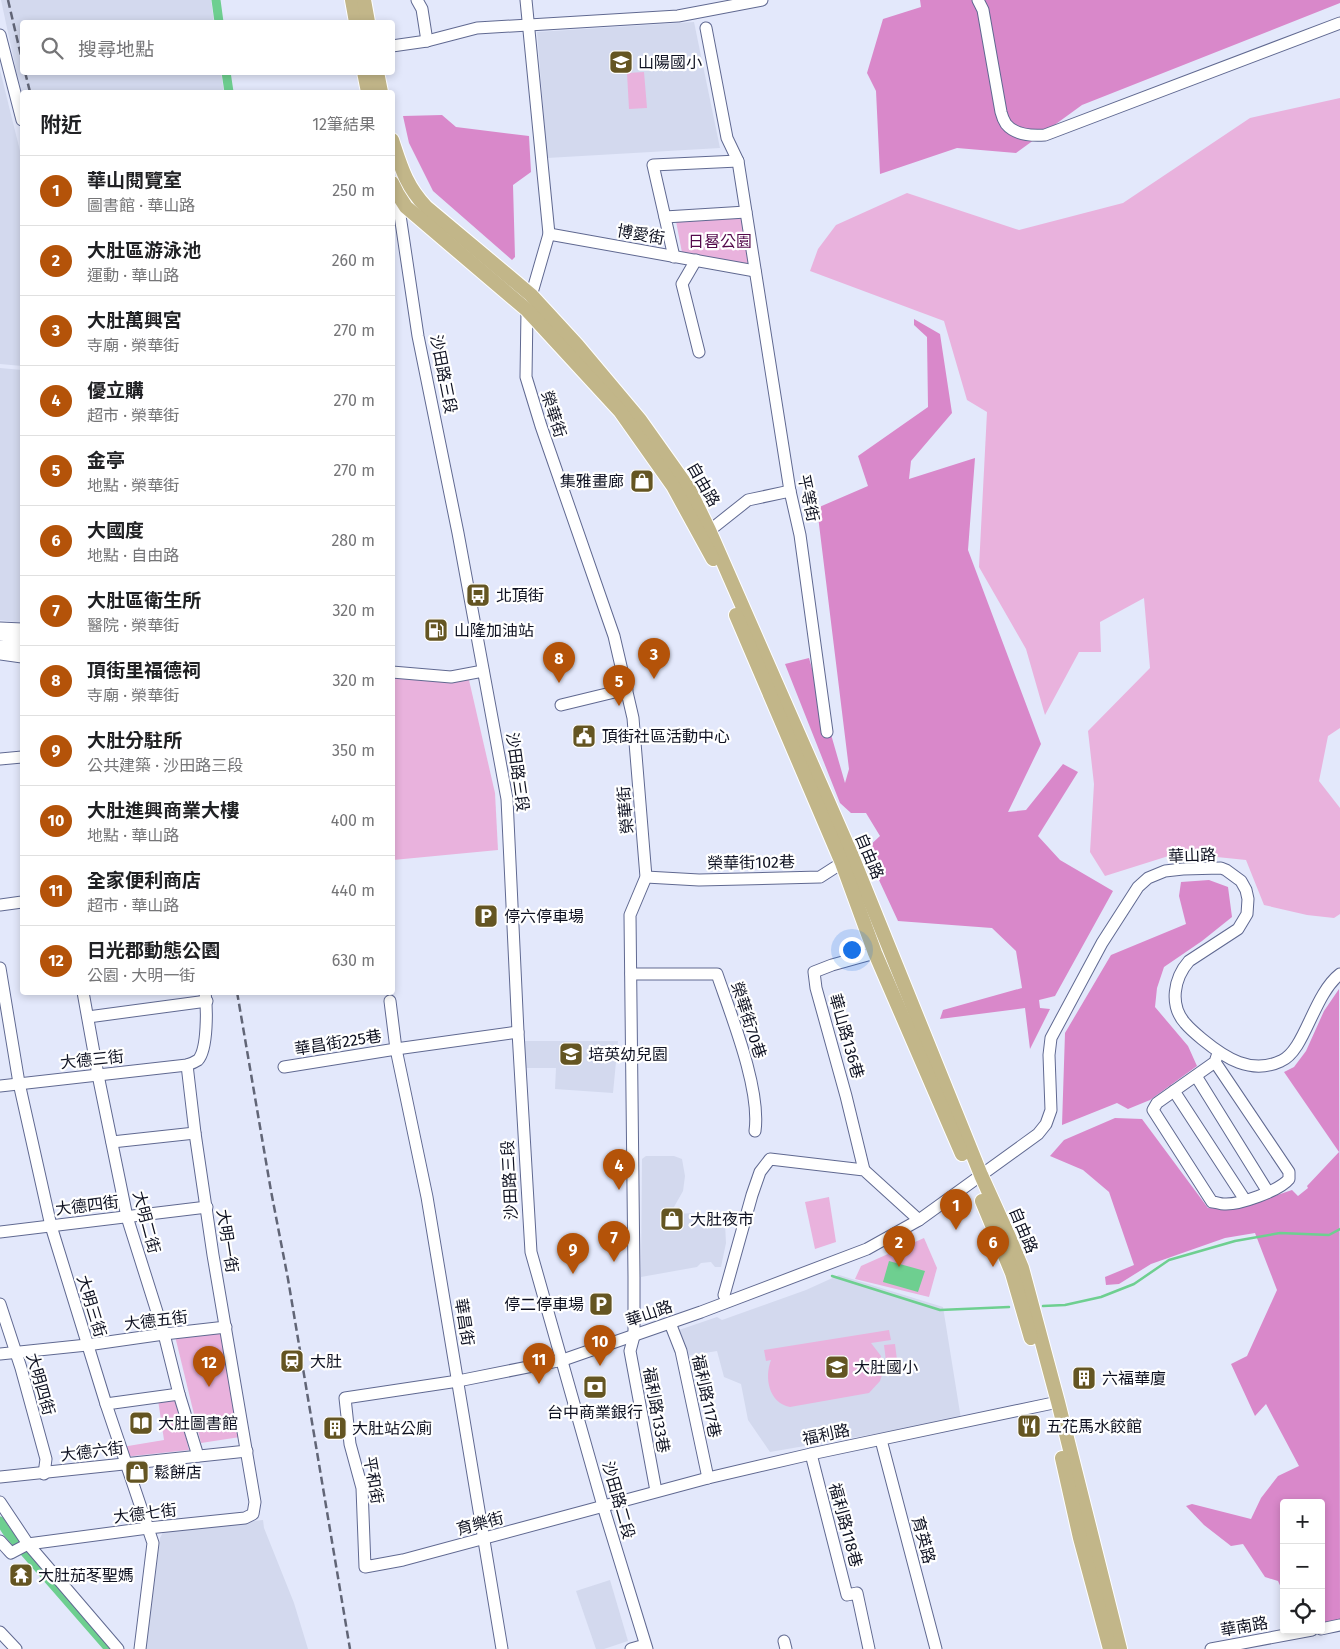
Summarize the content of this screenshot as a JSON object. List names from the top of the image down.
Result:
{
  "streets": {
    "main road": ["沙田路三段", "自由路"],
    "street": [
      "博愛街",
      "榮華街",
      "平等街",
      "華山路",
      "榮華街102巷",
      "榮華街70巷",
      "華山路136巷",
      "華昌街225巷",
      "大德三街",
      "大德四街",
      "大明二街",
      "大明一街",
      "大明三街",
      "大德五街",
      "華昌街",
      "大明四街",
      "福利路117巷",
      "福利路133巷",
      "福利路",
      "大德六街",
      "平和街",
      "沙田路二段",
      "大德七街",
      "育樂街",
      "福利路118巷",
      "育英路",
      "華南路"
    ]
  },
  "crossings": [
    ["博愛街", "榮華街"],
    ["博愛街", "平等街"],
    ["沙田路三段", "自由路"],
    ["沙田路三段", "華山路"],
    ["沙田路三段", "華昌街225巷"],
    ["沙田路三段", "沙田路二段"],
    ["榮華街", "自由路"],
    ["榮華街", "華山路"],
    ["榮華街", "榮華街102巷"],
    ["榮華街", "榮華街70巷"],
    ["榮華街", "福利路133巷"],
    ["自由路", "華山路"],
    ["自由路", "榮華街102巷"],
    ["自由路", "華山路136巷"],
    ["自由路", "福利路"],
    ["華山路", "華昌街"],
    ["華山路", "福利路117巷"],
    ["華山路", "福利路133巷"],
    ["華山路", "平和街"],
    ["華山路", "沙田路二段"],
    ["華昌街225巷", "華昌街"],
    ["大德三街", "大明二街"],
    ["大德三街", "大明一街"],
    ["大德三街", "大明三街"],
    ["大德四街", "大明二街"],
    ["大德四街", "大明一街"],
    ["大德四街", "大明三街"],
    ["大明二街", "大德五街"],
    ["大明二街", "大德六街"],
    ["大明一街", "大德五街"],
    ["大明一街", "大德六街"],
    ["大明一街", "大德七街"],
    ["大明三街", "大德五街"],
    ["大明三街", "大德六街"],
    ["大明三街", "大德七街"],
    ["大德五街", "大明四街"],
    ["華昌街", "育樂街"],
    ["大明四街", "大德六街"],
    ["福利路117巷", "福利路"],
    ["福利路133巷", "福利路"],
    ["福利路", "沙田路二段"],
    ["福利路", "育樂街"],
    ["福利路", "福利路118巷"],
    ["福利路", "育英路"],
    ["平和街", "育樂街"],
    ["沙田路二段", "育樂街"]
  ],
  "parks": ["日晷公園"],
  "places": {
    "school or university": ["山陽國小", "培英幼兒園", "大肚國小"],
    "shop": ["集雅畫廊", "大肚夜市", "鬆餅店"],
    "bus stop": ["北頂街"],
    "fuel station": ["山隆加油站"],
    "public building": ["頂街社區活動中心"],
    "parking": ["停六停車場", "停二停車場"],
    "station": ["大肚"],
    "building": ["六福華廈", "大肚站公廁"],
    "bank": ["台中商業銀行"],
    "library": ["大肚圖書館"],
    "restaurant": ["五花馬水餃館"],
    "temple": ["大肚茄苳聖媽"]
  },
  "page": {
    "search": "搜尋地點",
    "heading": ["附近", "12筆結果"],
    "list": [
      {
        "mark": "1",
        "name": "華山閱覽室",
        "note": "圖書館 · 華山路",
        "value": "250 m"
      },
      {
        "mark": "2",
        "name": "大肚區游泳池",
        "note": "運動 · 華山路",
        "value": "260 m"
      },
      {
        "mark": "3",
        "name": "大肚萬興宮",
        "note": "寺廟 · 榮華街",
        "value": "270 m"
      },
      {
        "mark": "4",
        "name": "優立購",
        "note": "超市 · 榮華街",
        "value": "270 m"
      },
      {
        "mark": "5",
        "name": "金亭",
        "note": "地點 · 榮華街",
        "value": "270 m"
      },
      {
        "mark": "6",
        "name": "大國度",
        "note": "地點 · 自由路",
        "value": "280 m"
      },
      {
        "mark": "7",
        "name": "大肚區衛生所",
        "note": "醫院 · 榮華街",
        "value": "320 m"
      },
      {
        "mark": "8",
        "name": "頂街里福德祠",
        "note": "寺廟 · 榮華街",
        "value": "320 m"
      },
      {
        "mark": "9",
        "name": "大肚分駐所",
        "note": "公共建築 · 沙田路三段",
        "value": "350 m"
      },
      {
        "mark": "10",
        "name": "大肚進興商業大樓",
        "note": "地點 · 華山路",
        "value": "400 m"
      },
      {
        "mark": "11",
        "name": "全家便利商店",
        "note": "超市 · 華山路",
        "value": "440 m"
      },
      {
        "mark": "12",
        "name": "日光郡動態公園",
        "note": "公園 · 大明一街",
        "value": "630 m"
      }
    ],
    "pins": [
      "3",
      "8",
      "5",
      "4",
      "1",
      "7",
      "2",
      "6",
      "9",
      "10",
      "11",
      "12"
    ],
    "map_buttons": ["+", "−"]
  }
}
